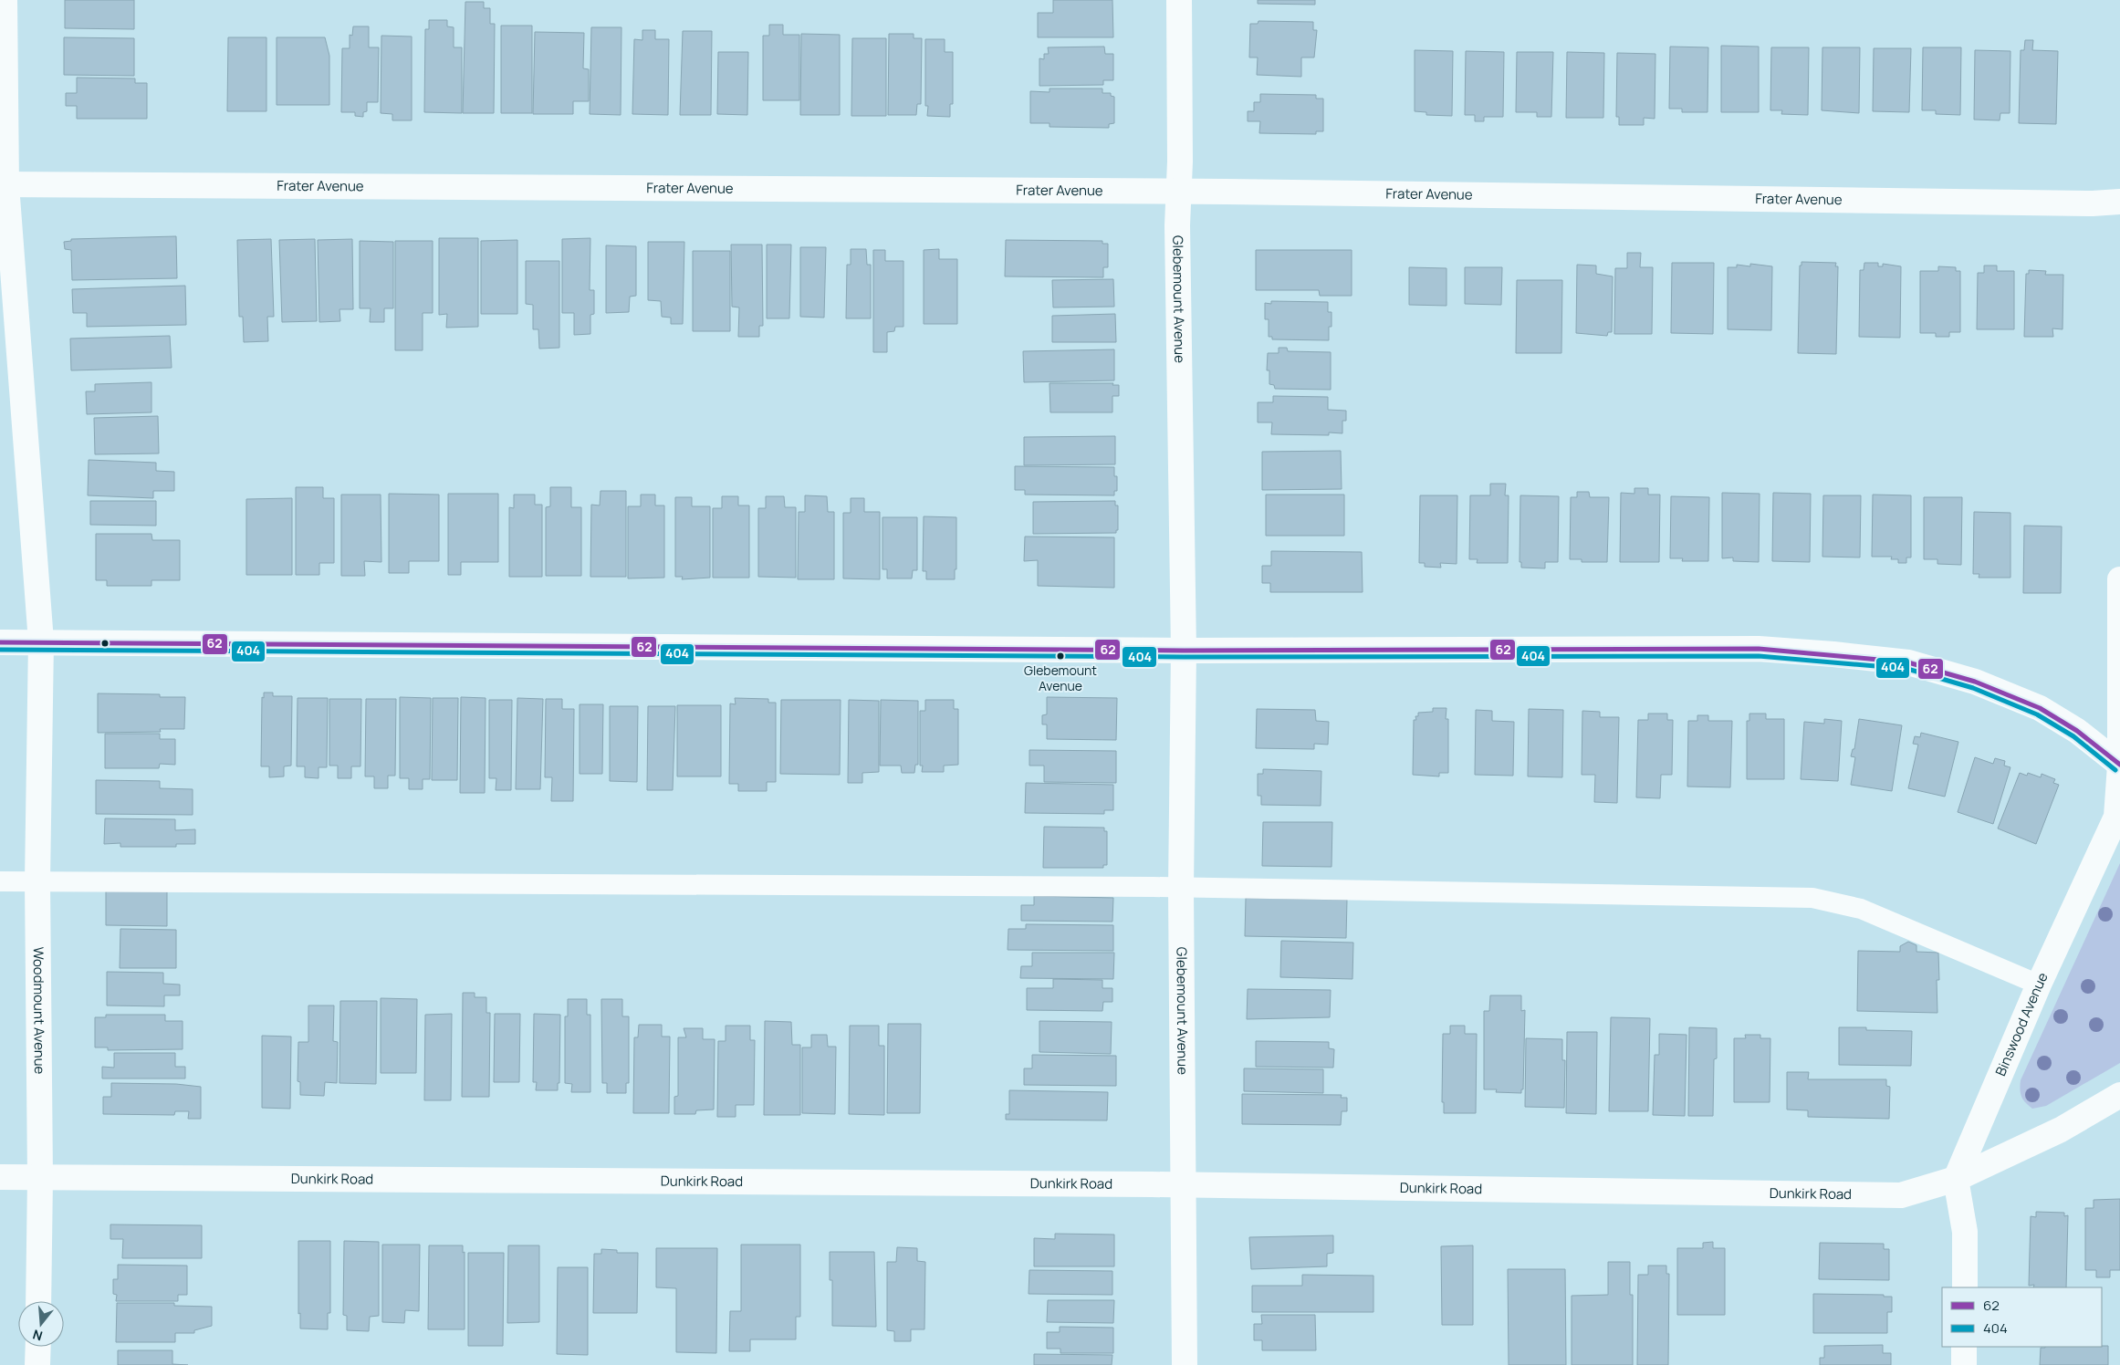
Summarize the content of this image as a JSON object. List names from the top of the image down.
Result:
{
  "streets": {
    "street": [
      "Frater Avenue",
      "Glebemount Avenue",
      "Woodmount Avenue",
      "Binswood Avenue",
      "Dunkirk Road"
    ]
  },
  "crossings": [
    ["Frater Avenue", "Glebemount Avenue"],
    ["Frater Avenue", "Woodmount Avenue"],
    ["Glebemount Avenue", "Dunkirk Road"],
    ["Woodmount Avenue", "Dunkirk Road"],
    ["Binswood Avenue", "Dunkirk Road"]
  ],
  "places": ["Glebemount Avenue"],
  "lines": ["transit line 62", "transit line 404"],
  "legend": ["62", "404"],
  "north": "bottom"
}
